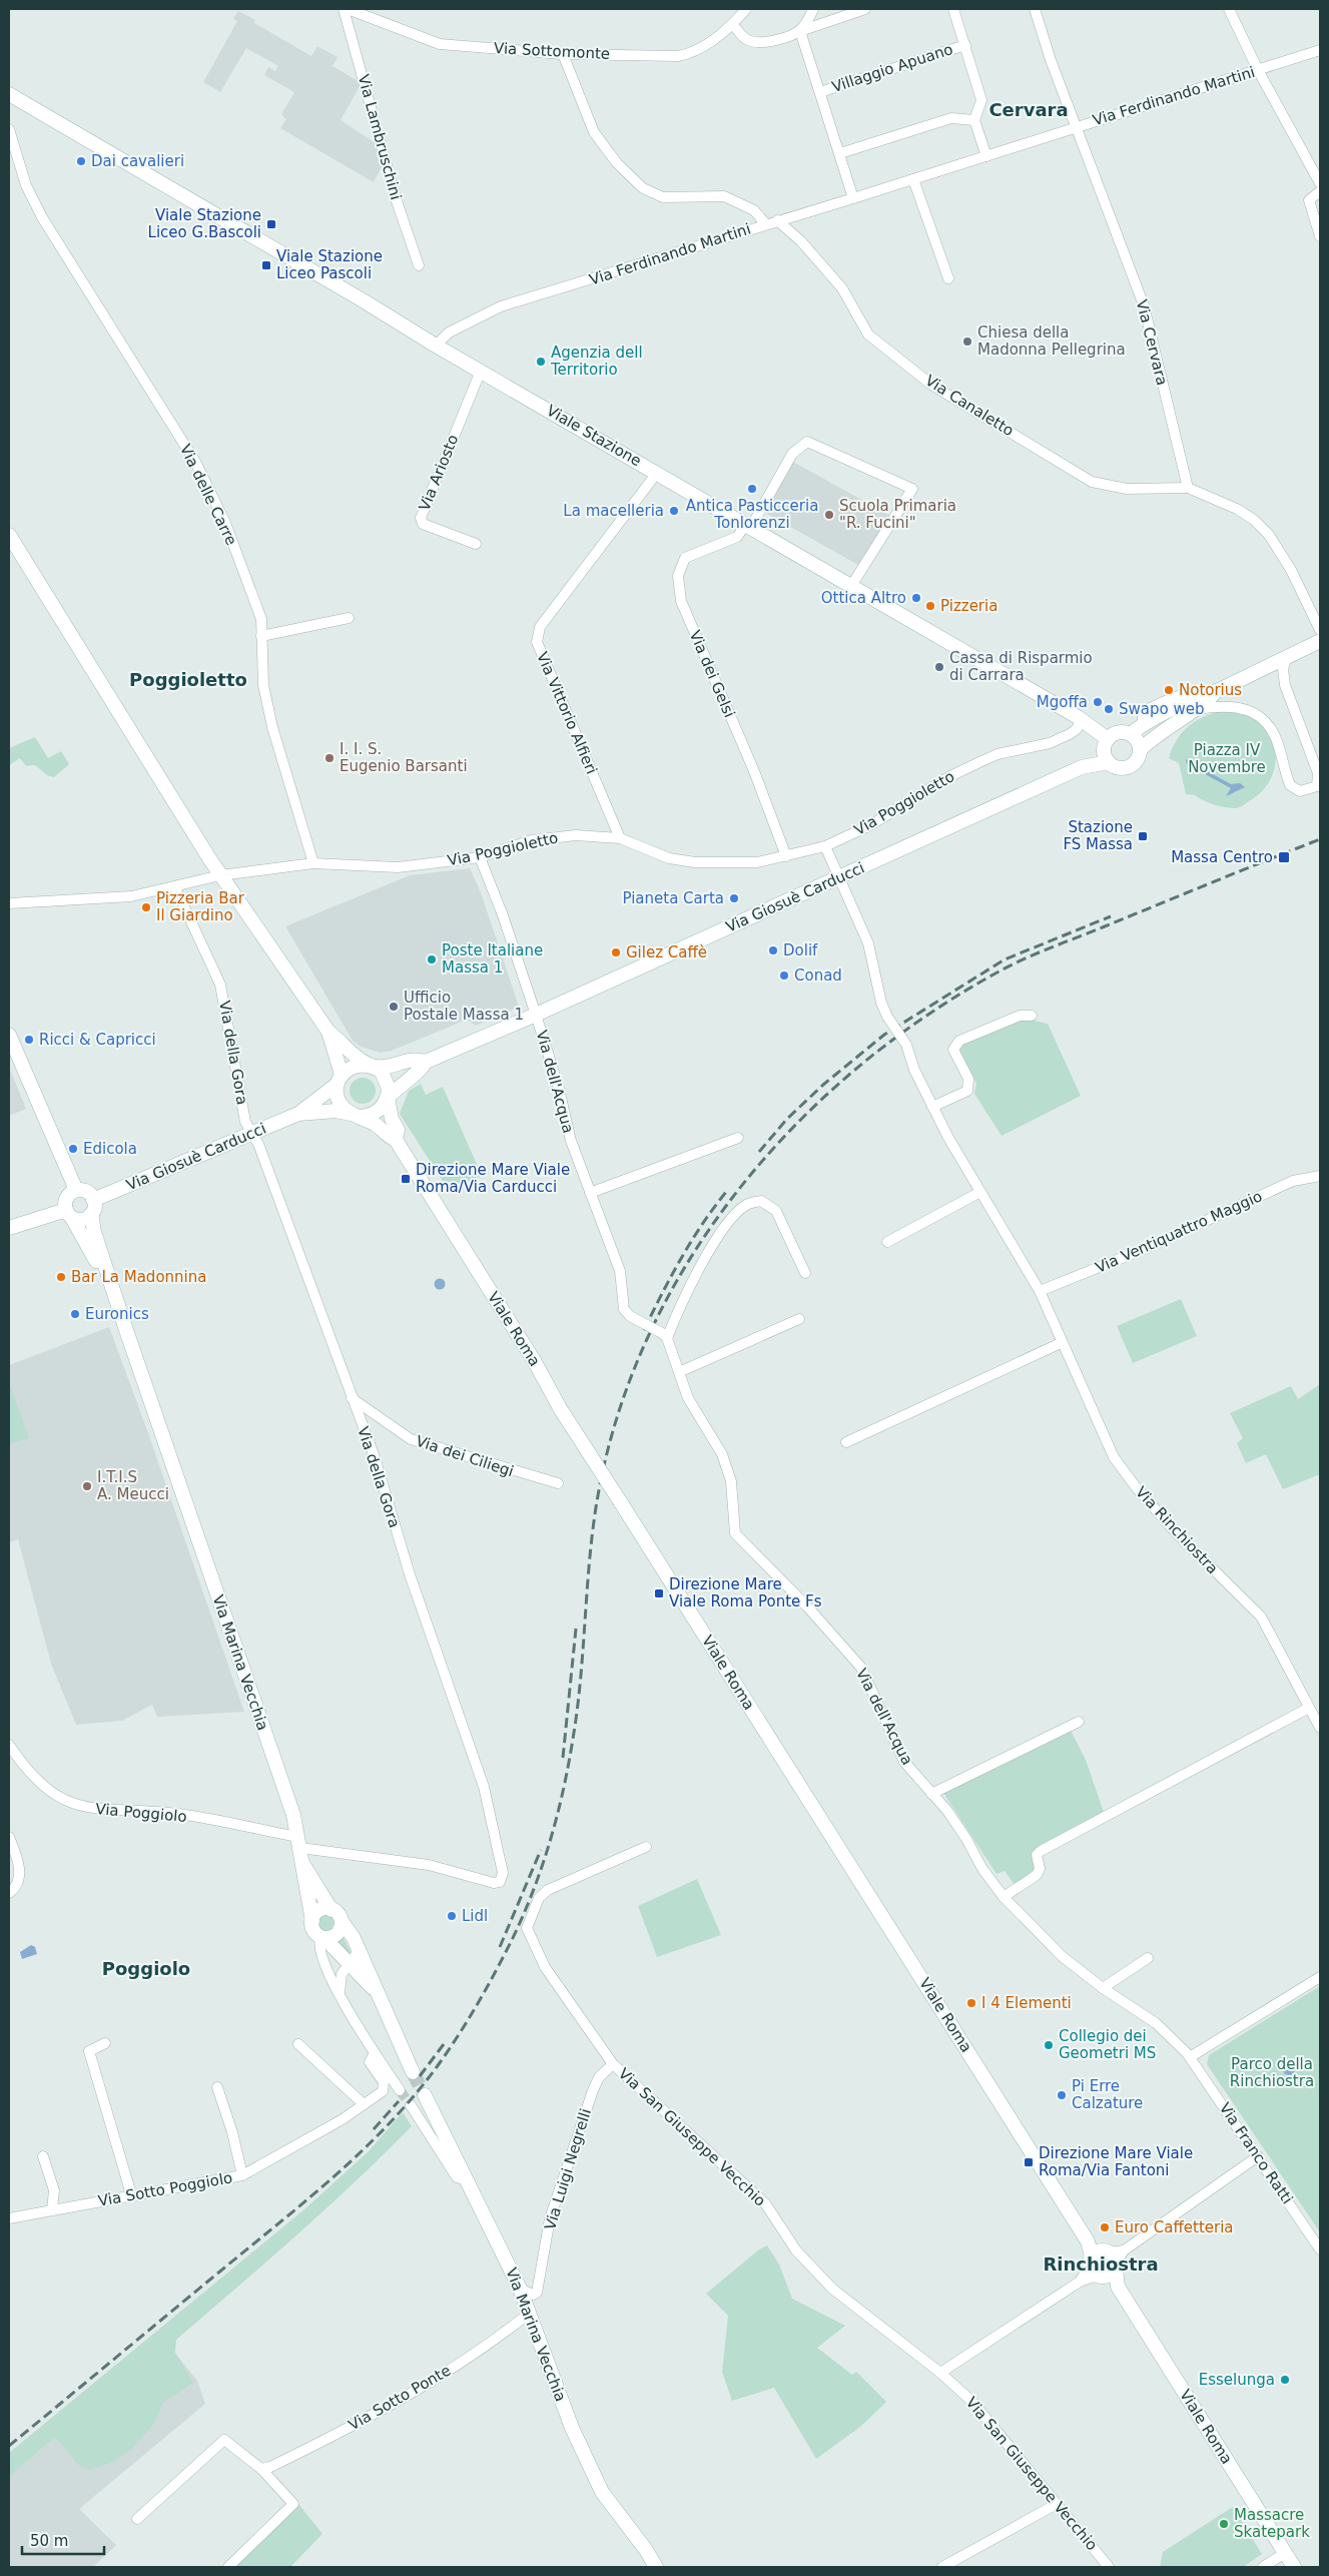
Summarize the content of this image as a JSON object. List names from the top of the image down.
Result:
{
  "streets": {
    "main road": [
      "Viale Stazione",
      "Via Giosuè Carducci",
      "Viale Roma",
      "Via Marina Vecchia"
    ],
    "street": [
      "Via Sottomonte",
      "Villaggio Apuano",
      "Via Ferdinando Martini",
      "Via Lambruschini",
      "Via Cervara",
      "Via Canaletto",
      "Via Ariosto",
      "Via delle Carre",
      "Via dei Gelsi",
      "Via Vittorio Alfieri",
      "Via Poggioletto",
      "Via della Gora",
      "Via dell'Acqua",
      "Via Ventiquattro Maggio",
      "Via dei Ciliegi",
      "Via Rinchiostra",
      "Via Poggiolo",
      "Via San Giuseppe Vecchio",
      "Via Franco Ratti",
      "Via Luigi Negrelli",
      "Via Sotto Poggiolo",
      "Via Sotto Ponte"
    ]
  },
  "crossings": [
    ["Via Sottomonte", "Via Lambruschini"],
    ["Villaggio Apuano", "Via Ferdinando Martini"],
    ["Via Ferdinando Martini", "Via Cervara"],
    ["Via Ferdinando Martini", "Via Canaletto"],
    ["Via Ferdinando Martini", "Viale Stazione"],
    ["Via Cervara", "Via Canaletto"],
    ["Viale Stazione", "Via Ariosto"],
    ["Viale Stazione", "Via dei Gelsi"],
    ["Viale Stazione", "Via Vittorio Alfieri"],
    ["Viale Stazione", "Via Poggioletto"],
    ["Viale Stazione", "Via Giosuè Carducci"],
    ["Via delle Carre", "Via Poggioletto"],
    ["Via dei Gelsi", "Via Poggioletto"],
    ["Via Vittorio Alfieri", "Via Poggioletto"],
    ["Via Poggioletto", "Via della Gora"],
    ["Via Poggioletto", "Via dell'Acqua"],
    ["Via Poggioletto", "Via Rinchiostra"],
    ["Via Giosuè Carducci", "Via della Gora"],
    ["Via Giosuè Carducci", "Via dell'Acqua"],
    ["Via Giosuè Carducci", "Viale Roma"],
    ["Via Giosuè Carducci", "Via Rinchiostra"],
    ["Via Giosuè Carducci", "Via Marina Vecchia"],
    ["Via della Gora", "Via dei Ciliegi"],
    ["Via della Gora", "Via Marina Vecchia"],
    ["Via della Gora", "Via Poggiolo"],
    ["Via dell'Acqua", "Via Franco Ratti"],
    ["Via Ventiquattro Maggio", "Via Rinchiostra"],
    ["Via Marina Vecchia", "Via Poggiolo"],
    ["Via Marina Vecchia", "Via Luigi Negrelli"],
    ["Via Marina Vecchia", "Via Sotto Poggiolo"],
    ["Via Marina Vecchia", "Via Sotto Ponte"],
    ["Via San Giuseppe Vecchio", "Via Luigi Negrelli"]
  ],
  "districts": [
    "Cervara",
    "Poggioletto",
    "Poggiolo",
    "Rinchiostra"
  ],
  "parks": ["Piazza IV Novembre", "Parco della Rinchiostra"],
  "places": {
    "other": [
      "Dai cavalieri",
      "Chiesa della Madonna Pellegrina",
      "Agenzia dell Territorio",
      "Antica Pasticceria Tonlorenzi",
      "La macelleria",
      "Scuola Primaria \"R. Fucini\"",
      "Ottica Altro",
      "Pizzeria",
      "Cassa di Risparmio di Carrara",
      "Notorius",
      "Mgoffa",
      "Swapo web",
      "I. I. S. Eugenio Barsanti",
      "Pianeta Carta",
      "Pizzeria Bar Il Giardino",
      "Dolif",
      "Gilez Caffè",
      "Poste Italiane Massa 1",
      "Conad",
      "Ufficio Postale Massa 1",
      "Ricci & Capricci",
      "Edicola",
      "Bar La Madonnina",
      "Euronics",
      "I.T.I.S A. Meucci",
      "Lidl",
      "I 4 Elementi",
      "Collegio dei Geometri MS",
      "Pi Erre Calzature",
      "Euro Caffetteria",
      "Esselunga",
      "Massacre Skatepark"
    ],
    "transit": [
      "Viale Stazione Liceo G.Bascoli",
      "Viale Stazione Liceo Pascoli",
      "Stazione FS Massa",
      "Massa Centro",
      "Direzione Mare Viale Roma/Via Carducci",
      "Direzione Mare Viale Roma Ponte Fs",
      "Direzione Mare Viale Roma/Via Fantoni"
    ]
  },
  "scale_bar": "50 m"
}
